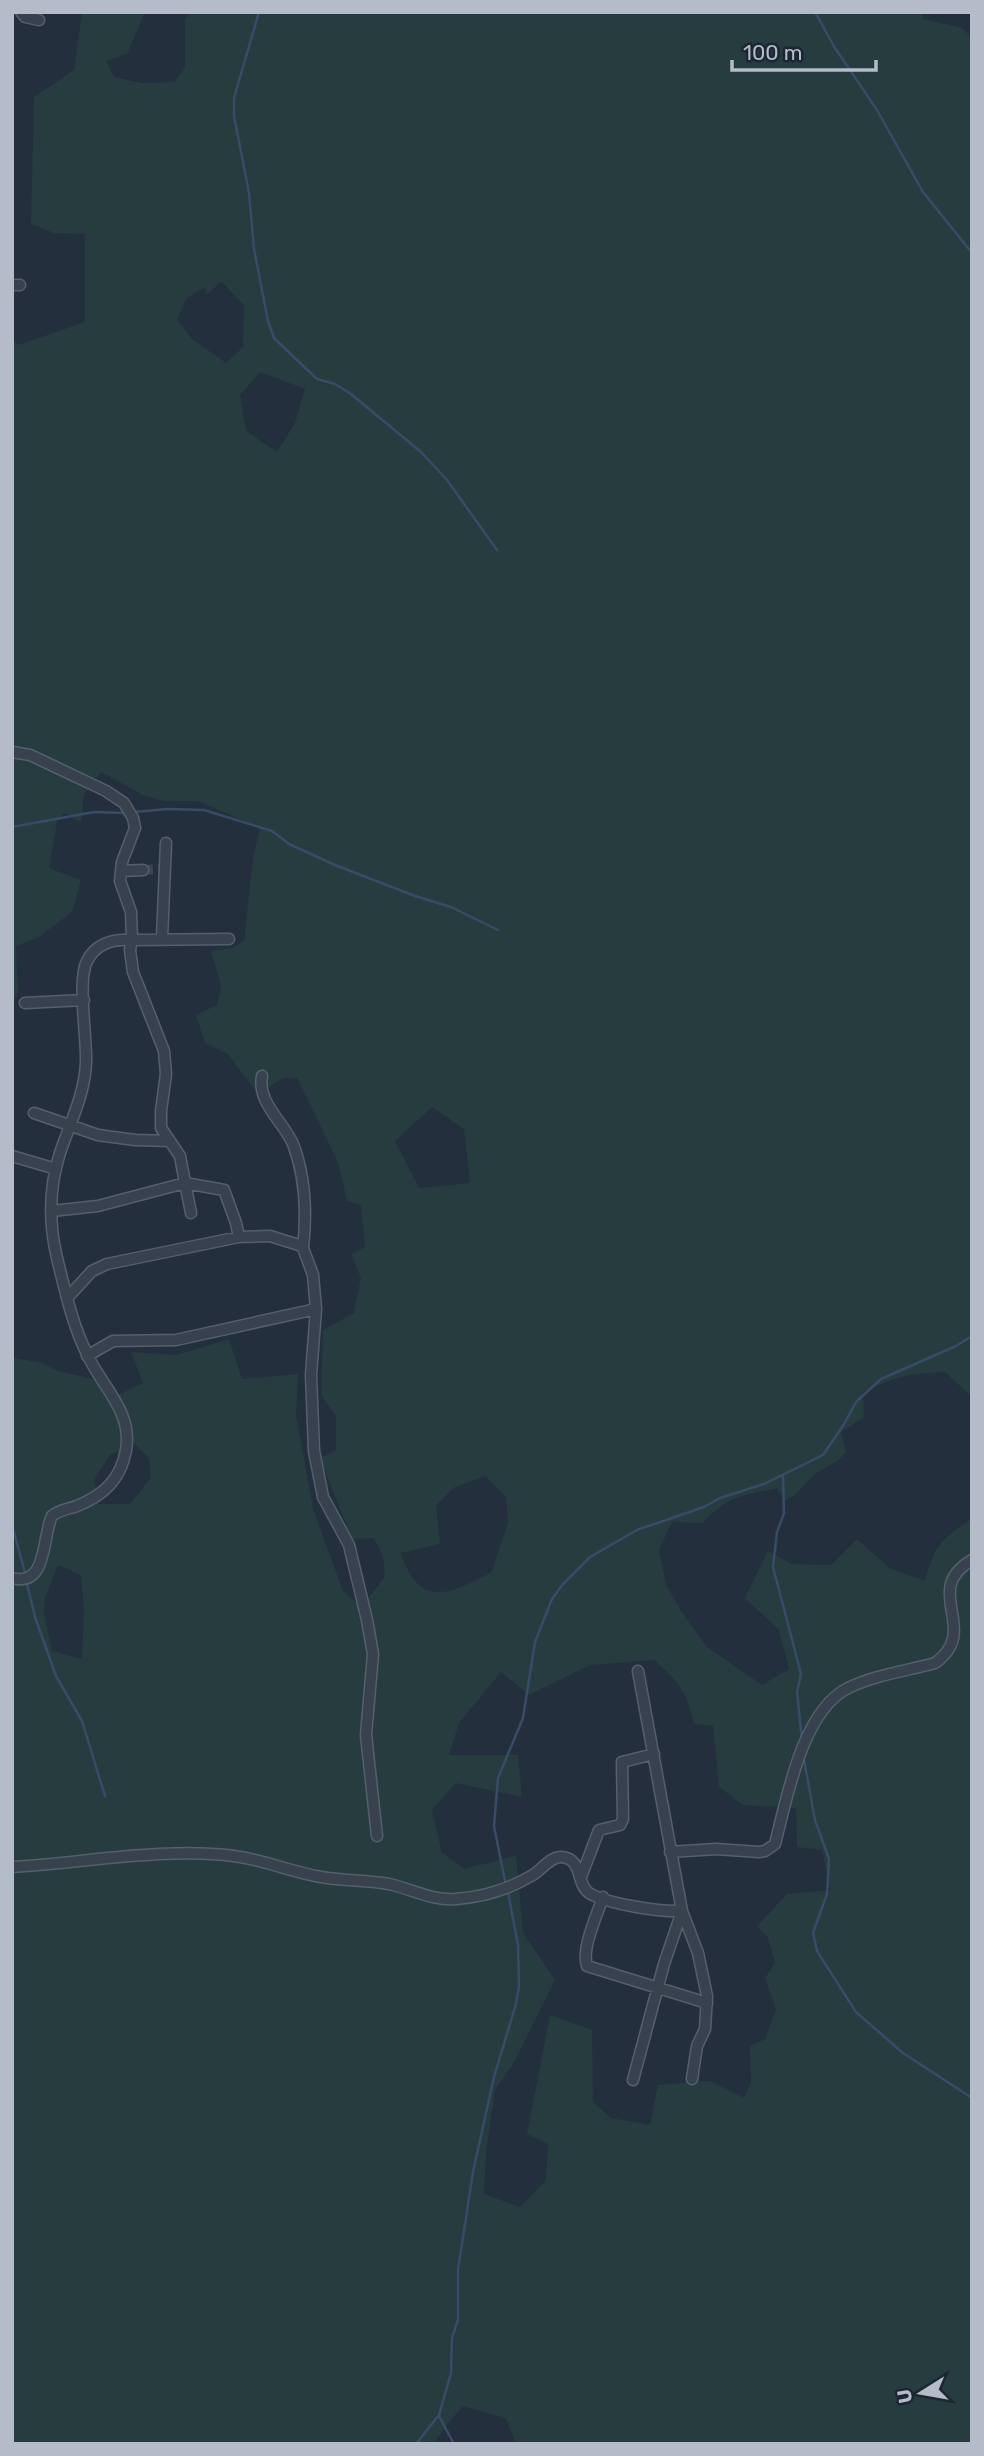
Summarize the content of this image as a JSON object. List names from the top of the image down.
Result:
{
  "scale_bar": "100 m",
  "north": "left"
}
